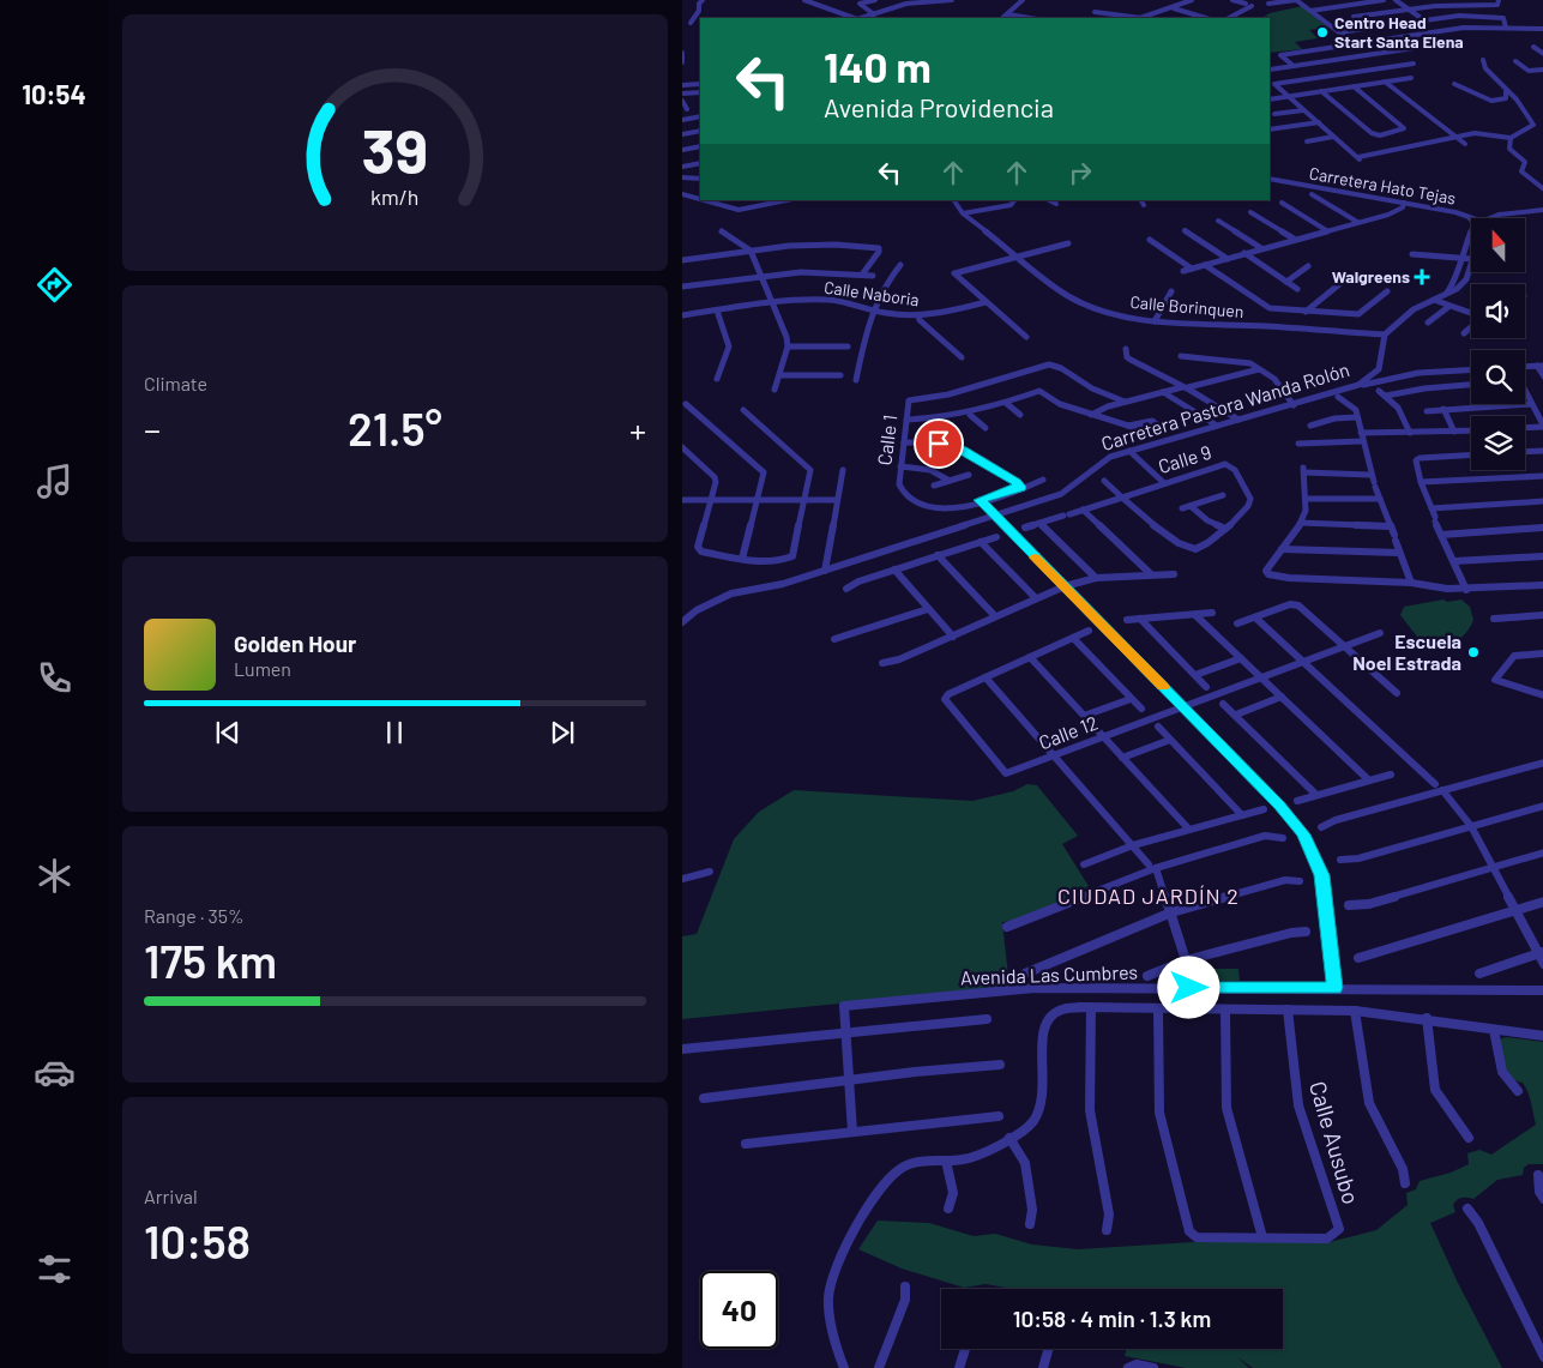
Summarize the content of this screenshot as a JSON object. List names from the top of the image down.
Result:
{
  "streets": {
    "street": [
      "Carretera Hato Tejas",
      "Calle Naboria",
      "Calle Borinquen",
      "Carretera Pastora Wanda Rolón",
      "Calle 1",
      "Calle 9",
      "Calle 12",
      "Avenida Las Cumbres",
      "Calle Ausubo"
    ]
  },
  "crossings": [
    ["Calle Borinquen", "Carretera Pastora Wanda Rolón"]
  ],
  "districts": ["CIUDAD JARDÍN 2"],
  "places": {
    "other": ["Centro Head Start Santa Elena", "Escuela Noel Estrada"],
    "health": ["Walgreens"]
  },
  "north": "top",
  "page": {
    "tabs": "10:54",
    "turn": ["140 m", "Avenida Providencia"],
    "tile": [
      "Climate",
      ["Range · 35%", "175 km"],
      ["Arrival", "10:58"]
    ],
    "heat": ["−", "21.5°", "+"],
    "song": ["Golden Hour", "Lumen"],
    "limit": "40",
    "trip": "10:58 · 4 min · 1.3 km",
    "gauge": ["39", "km/h"]
  }
}
